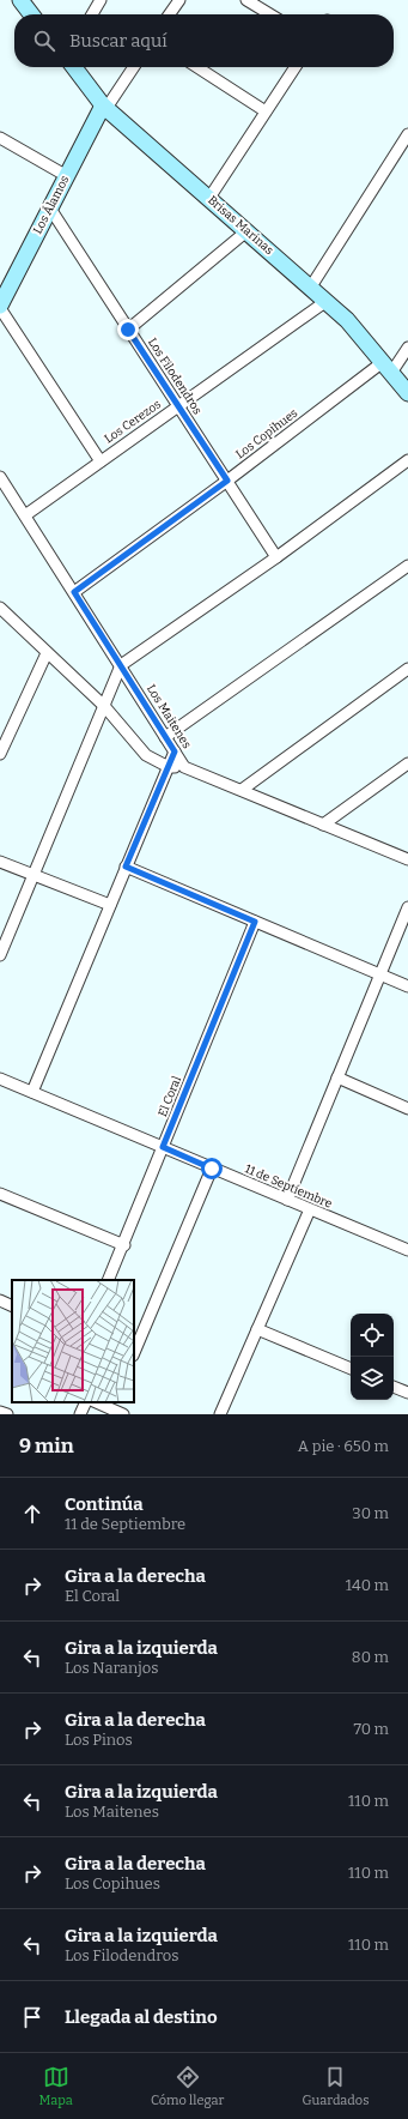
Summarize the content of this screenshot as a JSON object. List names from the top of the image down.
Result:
{
  "streets": {
    "street": [
      "Los Álamos",
      "Brisas Marinas",
      "Los Filodendros",
      "Los Cerezos",
      "Los Copihues",
      "Los Maitenes",
      "El Coral",
      "11 de Septiembre"
    ]
  },
  "crossings": [
    ["Los Álamos", "Brisas Marinas"],
    ["Los Álamos", "Los Filodendros"],
    ["Brisas Marinas", "Los Cerezos"],
    ["Brisas Marinas", "Los Copihues"],
    ["Los Filodendros", "Los Cerezos"],
    ["Los Filodendros", "Los Copihues"],
    ["Los Cerezos", "Los Maitenes"],
    ["Los Copihues", "Los Maitenes"],
    ["El Coral", "11 de Septiembre"]
  ],
  "page": {
    "search": "Buscar aquí",
    "heading": ["9 min", "A pie · 650 m"],
    "list": [
      ["Continúa", "11 de Septiembre", "30 m"],
      ["Gira a la derecha", "El Coral", "140 m"],
      ["Gira a la izquierda", "Los Naranjos", "80 m"],
      ["Gira a la derecha", "Los Pinos", "70 m"],
      ["Gira a la izquierda", "Los Maitenes", "110 m"],
      ["Gira a la derecha", "Los Copihues", "110 m"],
      ["Gira a la izquierda", "Los Filodendros", "110 m"],
      "Llegada al destino"
    ],
    "nav": ["Mapa", "Cómo llegar", "Guardados"]
  }
}
